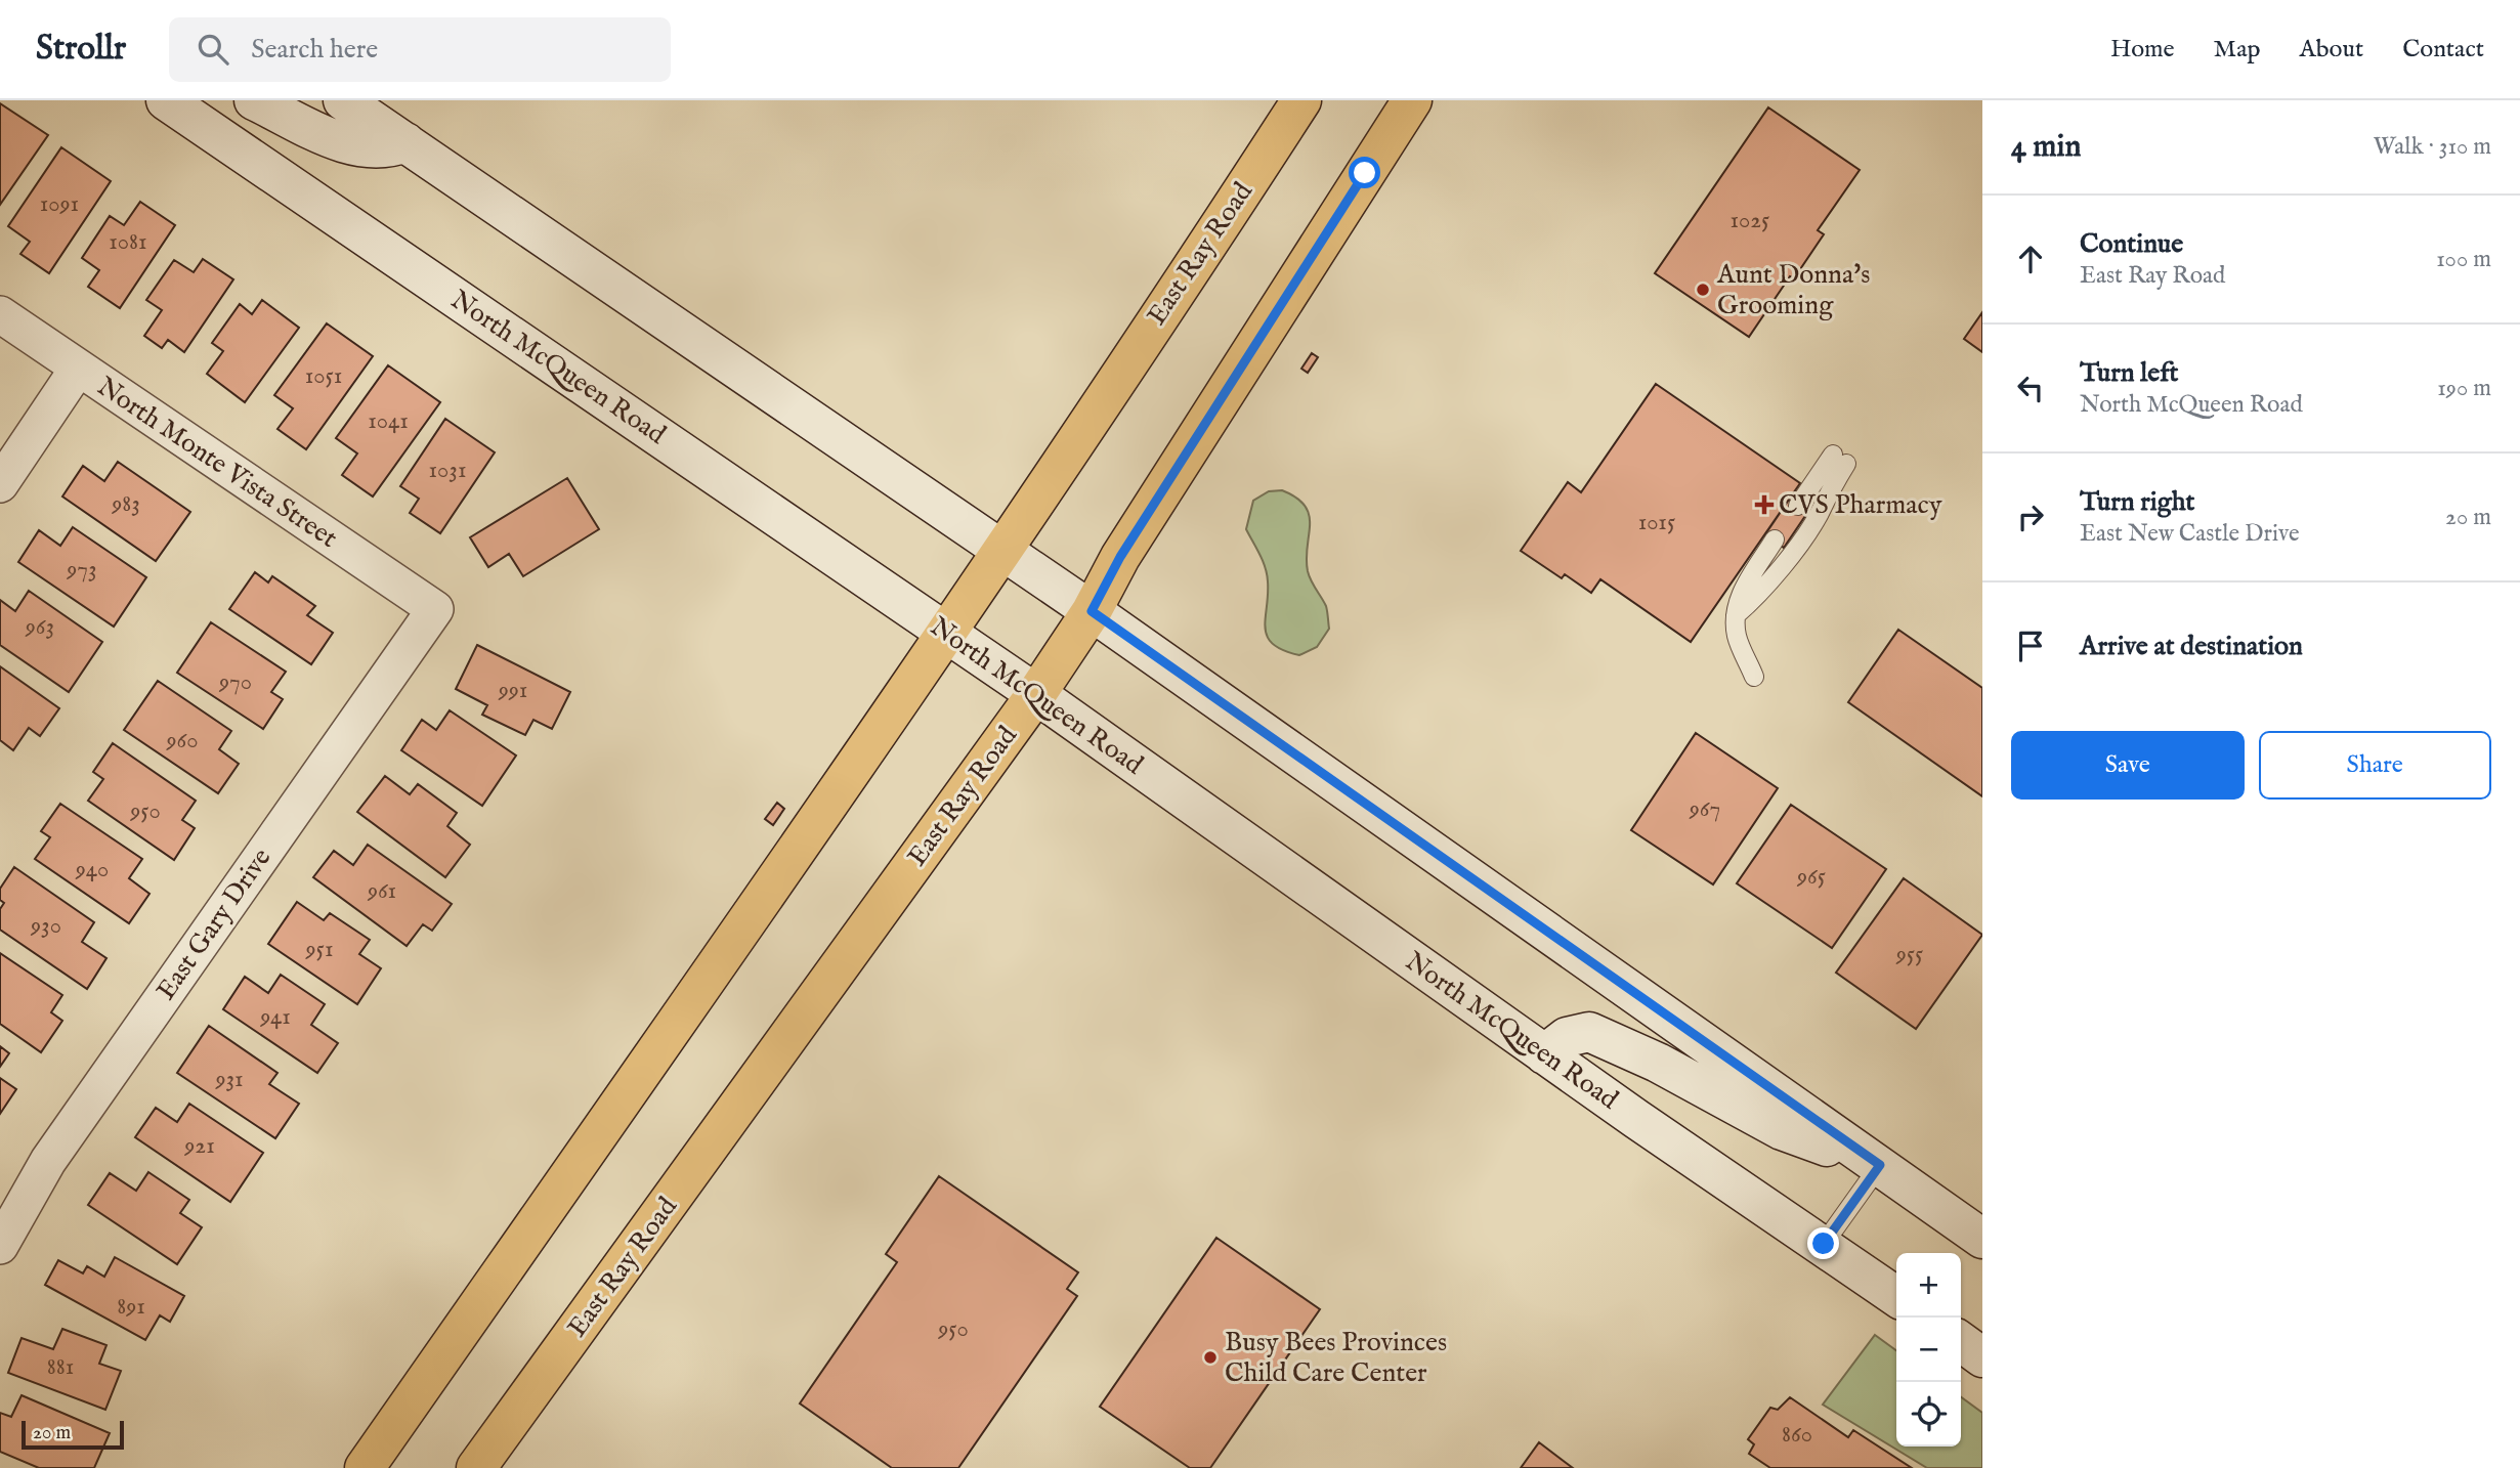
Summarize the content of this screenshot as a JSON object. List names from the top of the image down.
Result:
{
  "streets": {
    "main road": ["East Ray Road", "North McQueen Road"],
    "street": ["North Monte Vista Street", "East Gary Drive"]
  },
  "crossings": [
    ["East Ray Road", "North McQueen Road"],
    ["North Monte Vista Street", "East Gary Drive"]
  ],
  "places": {
    "other": ["Aunt Donna's Grooming", "Busy Bees Provinces Child Care Center"],
    "health": ["CVS Pharmacy"]
  },
  "house_numbers": [
    "1091",
    "1025",
    "1081",
    "1051",
    "1041",
    "1031",
    "983",
    "1015",
    "973",
    "963",
    "970",
    "991",
    "960",
    "967",
    "950",
    "940",
    "965",
    "961",
    "930",
    "951",
    "955",
    "941",
    "931",
    "921",
    "891",
    "950",
    "881",
    "860"
  ],
  "scale_bar": "20 m",
  "page": {
    "header": "Strollr",
    "search": "Search here",
    "nav": [
      "Home",
      "Map",
      "About",
      "Contact"
    ],
    "heading": ["4 min", "Walk · 310 m"],
    "list": [
      ["Continue", "East Ray Road", "100 m"],
      ["Turn left", "North McQueen Road", "190 m"],
      ["Turn right", "East New Castle Drive", "20 m"],
      "Arrive at destination"
    ],
    "buttons": ["Save", "Share"],
    "map_buttons": ["+", "−"],
    "scale": "20 m"
  }
}
